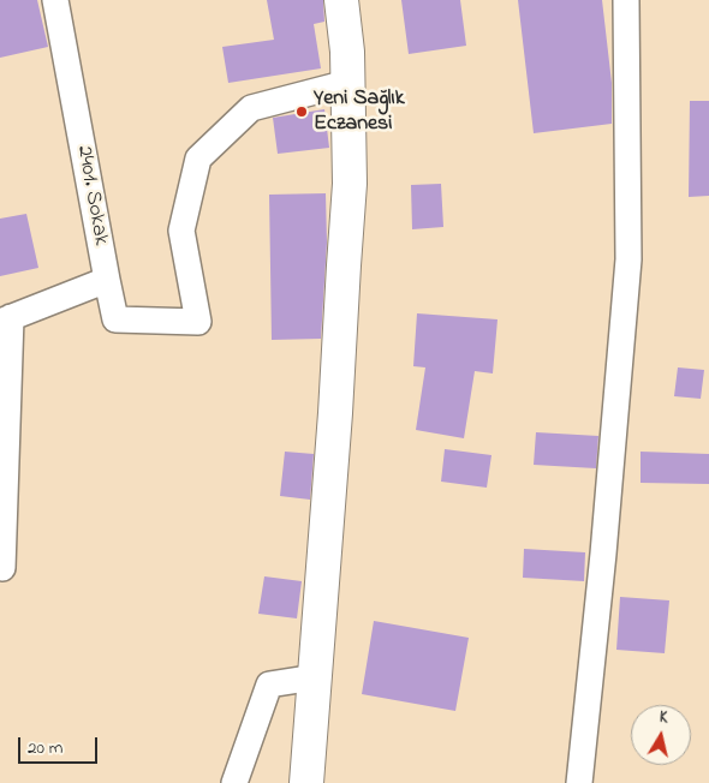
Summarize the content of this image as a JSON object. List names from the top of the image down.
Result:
{
  "streets": {
    "street": ["2401. Sokak"]
  },
  "places": ["Yeni Sağlık Eczanesi"],
  "scale_bar": "20 m",
  "north": "top"
}
